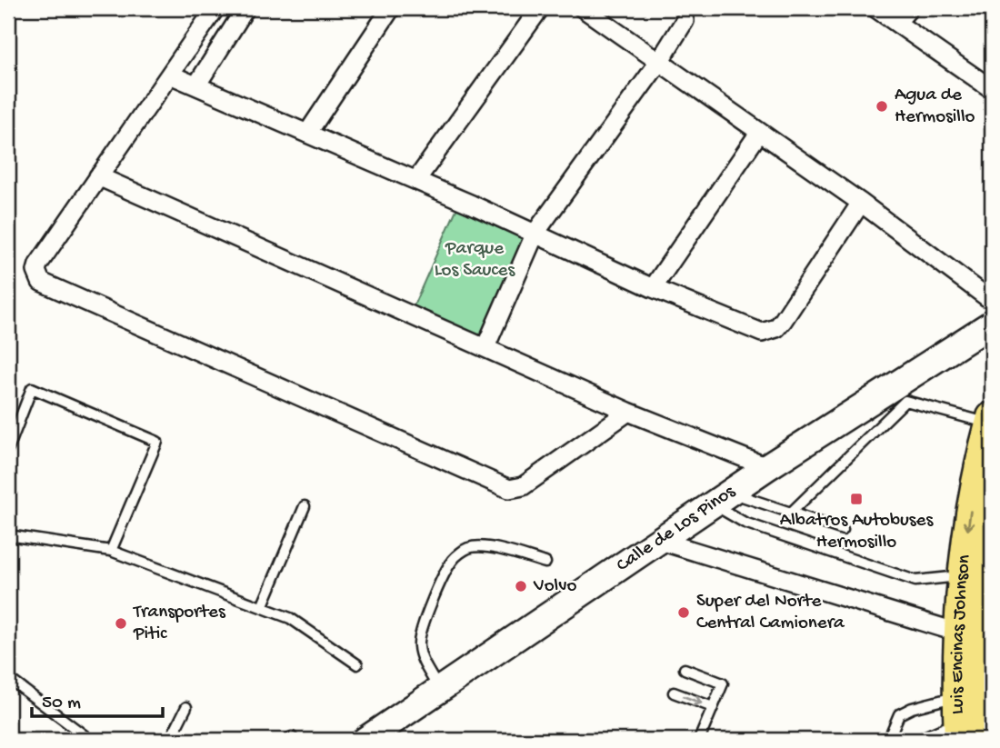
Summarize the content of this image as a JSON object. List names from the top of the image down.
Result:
{
  "streets": {
    "main road": ["Luis Encinas Johnson"],
    "street": ["Calle de Los Pinos"]
  },
  "parks": ["Parque Los Sauces"],
  "places": {
    "other": [
      "Agua de Hermosillo",
      "Volvo",
      "Super del Norte Central Camionera",
      "Transportes Pitic"
    ],
    "transit": ["Albatros Autobuses Hermosillo"]
  },
  "scale_bar": "50 m"
}
